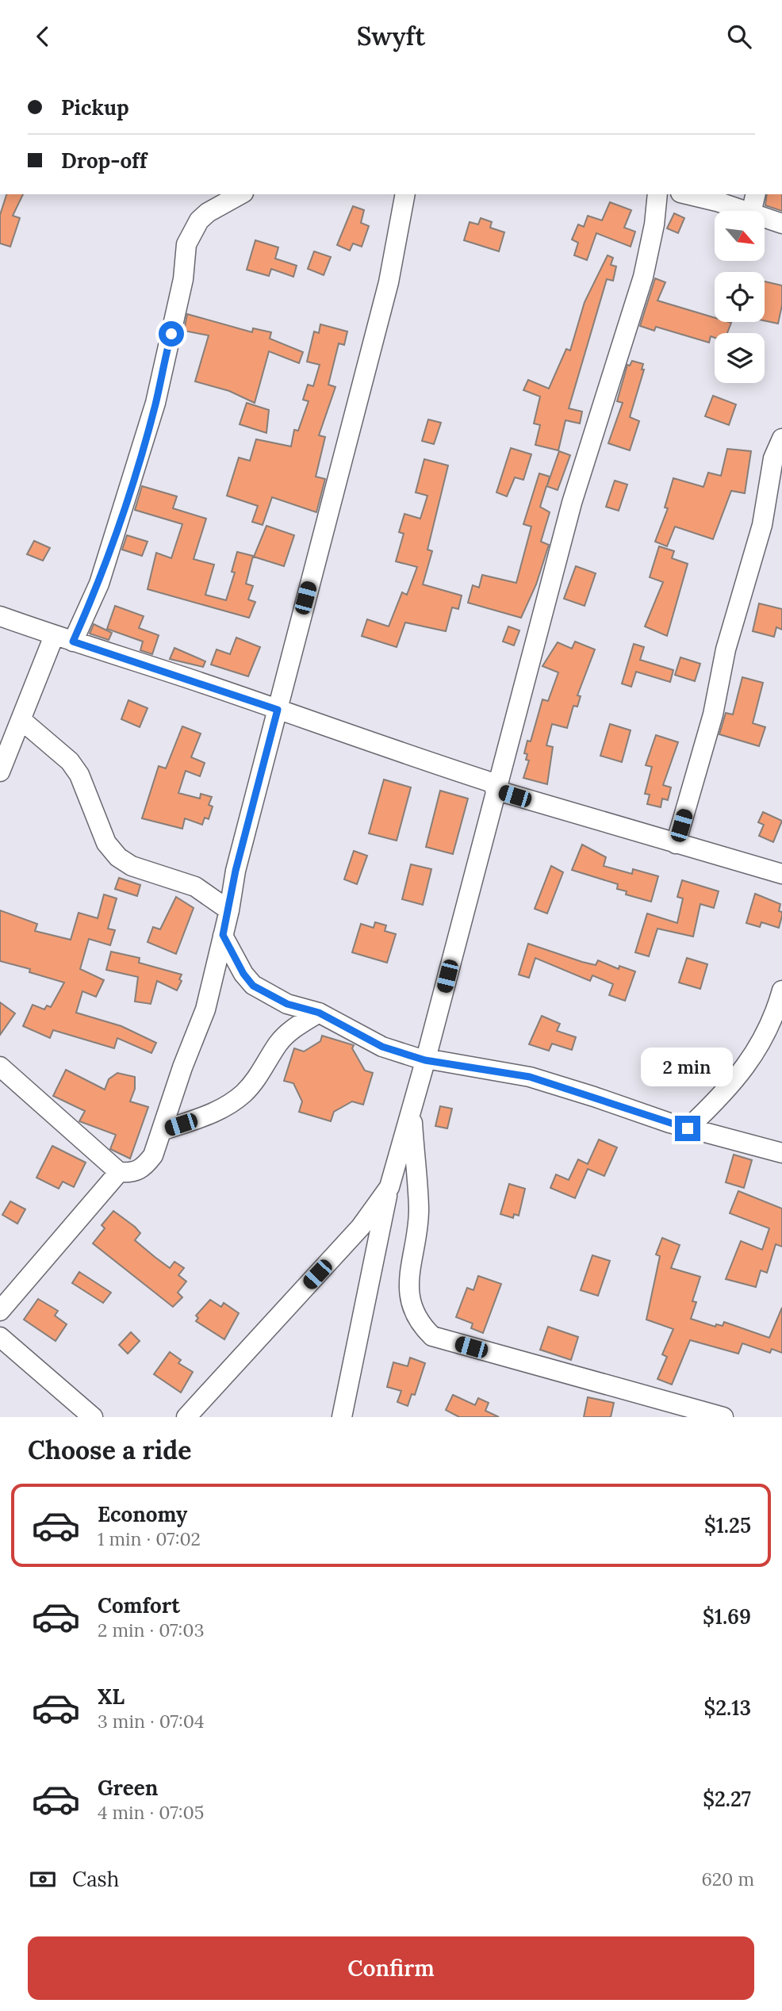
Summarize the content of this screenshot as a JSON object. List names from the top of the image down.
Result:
{
  "north": "bottom right",
  "page": {
    "header": "Swyft",
    "banner": ["Pickup", "Drop-off"],
    "bubble": "2 min",
    "heading": "Choose a ride",
    "list": [
      {
        "name": "Economy",
        "note": "1 min · 07:02",
        "value": "$1.25"
      },
      {
        "name": "Comfort",
        "note": "2 min · 07:03",
        "value": "$1.69"
      },
      {
        "name": "XL",
        "note": "3 min · 07:04",
        "value": "$2.13"
      },
      {
        "name": "Green",
        "note": "4 min · 07:05",
        "value": "$2.27"
      }
    ],
    "pay": ["Cash", "620 m"],
    "buttons": "Confirm"
  }
}
